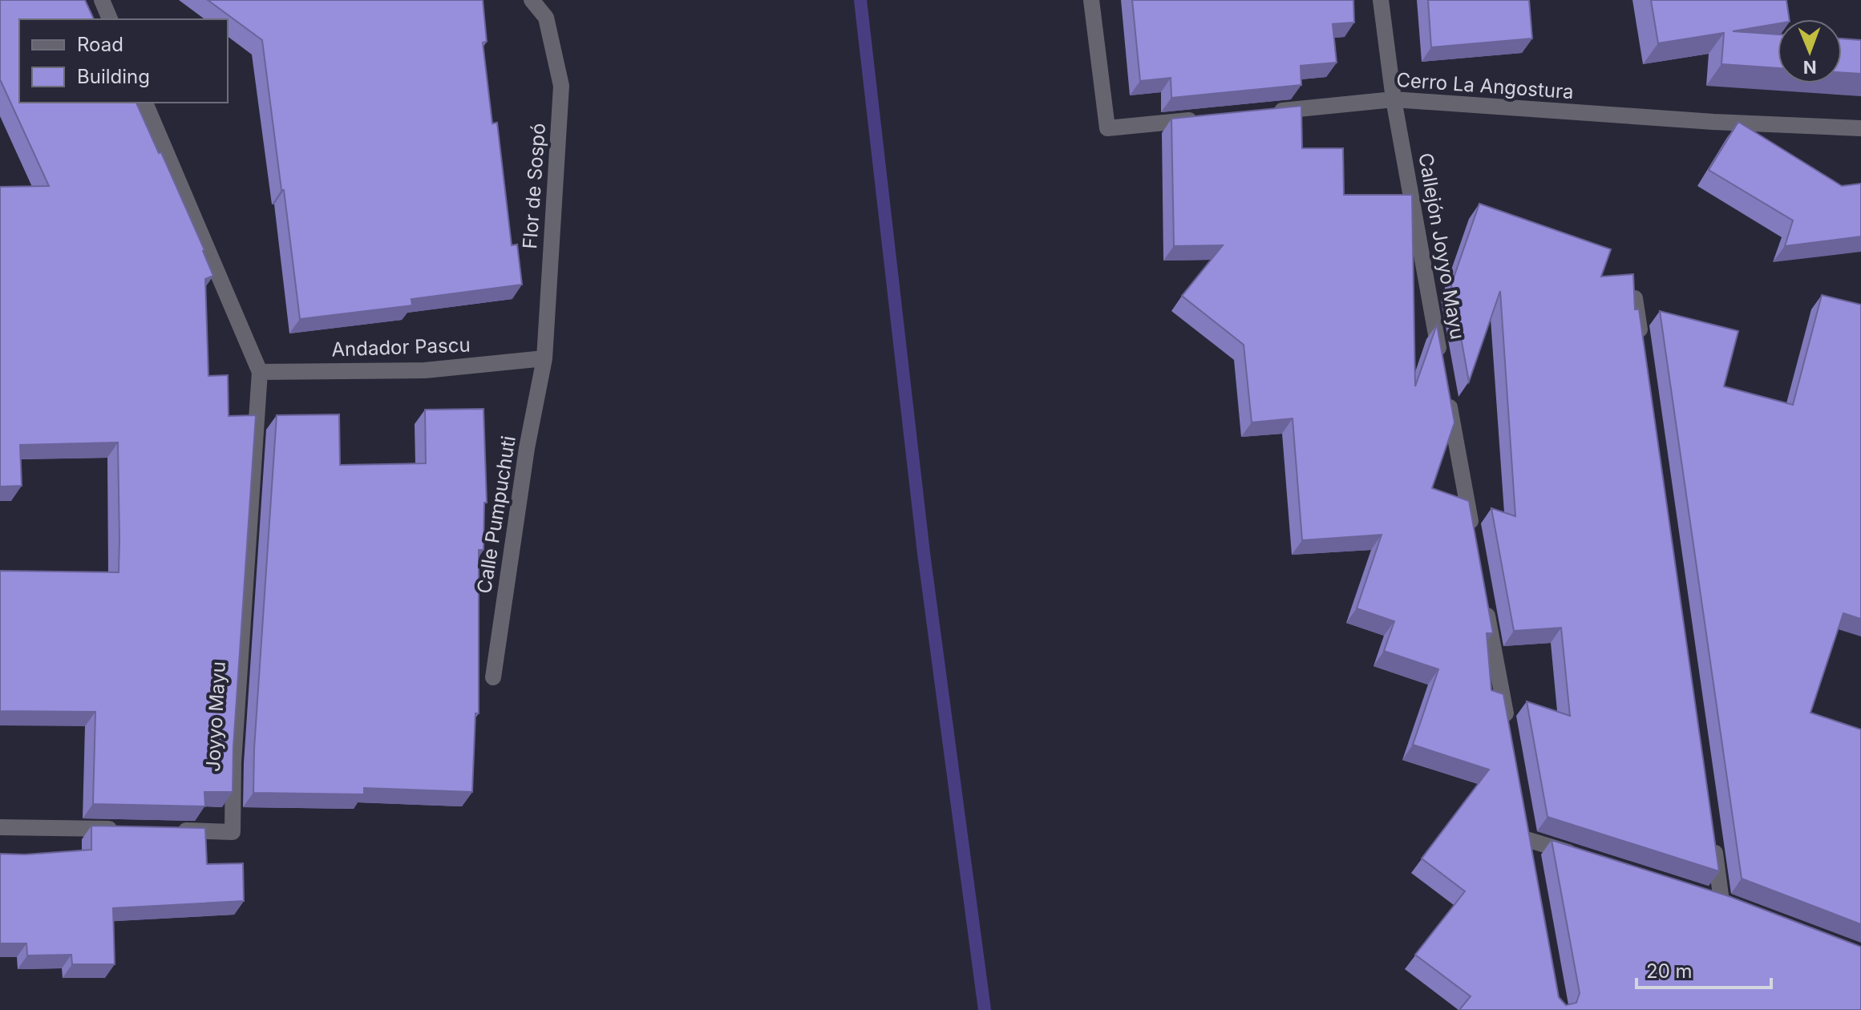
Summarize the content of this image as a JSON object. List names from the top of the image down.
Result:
{
  "streets": {
    "street": [
      "Cerro La Angostura",
      "Flor de Sospó",
      "Callejón Joyyo Mayu",
      "Andador Pascu",
      "Calle Pumpuchuti",
      "Joyyo Mayu"
    ]
  },
  "crossings": [
    ["Cerro La Angostura", "Callejón Joyyo Mayu"],
    ["Flor de Sospó", "Andador Pascu"],
    ["Flor de Sospó", "Calle Pumpuchuti"],
    ["Andador Pascu", "Calle Pumpuchuti"],
    ["Andador Pascu", "Joyyo Mayu"]
  ],
  "legend": ["Road", "Building"],
  "scale_bar": "20 m",
  "north": "bottom"
}
